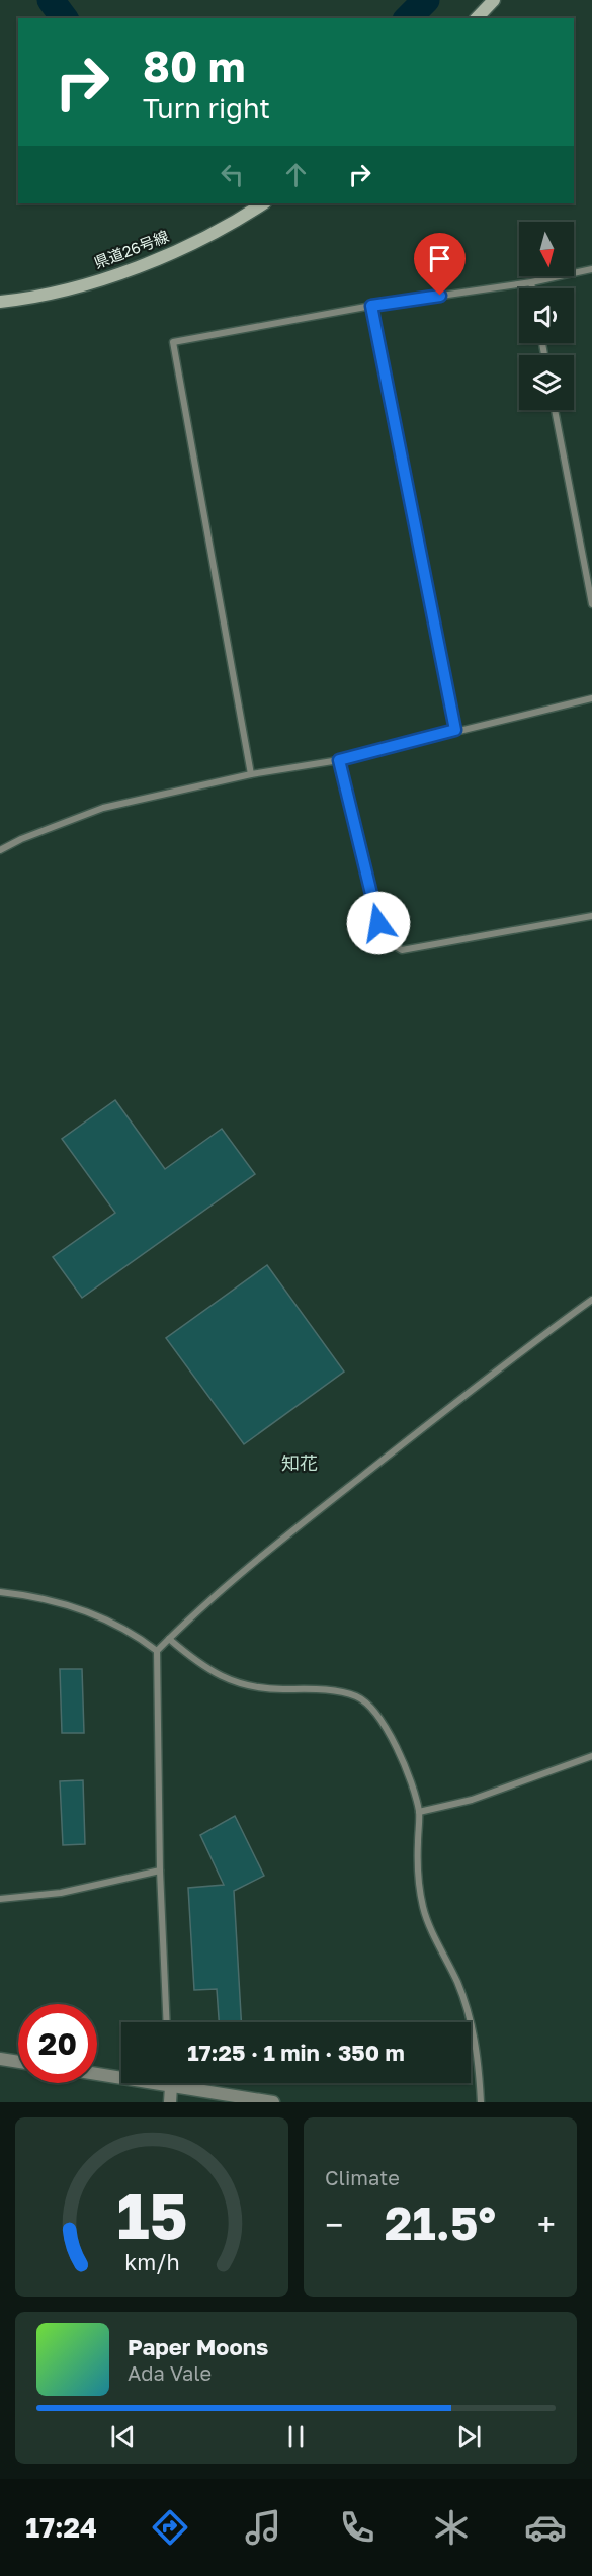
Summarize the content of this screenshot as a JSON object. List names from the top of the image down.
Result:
{
  "streets": {
    "main road": ["県道26号線"]
  },
  "districts": ["知花"],
  "north": "bottom",
  "page": {
    "turn": ["80 m", "Turn right"],
    "limit": "20",
    "trip": "17:25 · 1 min · 350 m",
    "tile": "Climate",
    "heat": ["−", "21.5°", "+"],
    "song": ["Paper Moons", "Ada Vale"],
    "tabs": "17:24",
    "gauge": ["15", "km/h"]
  }
}
